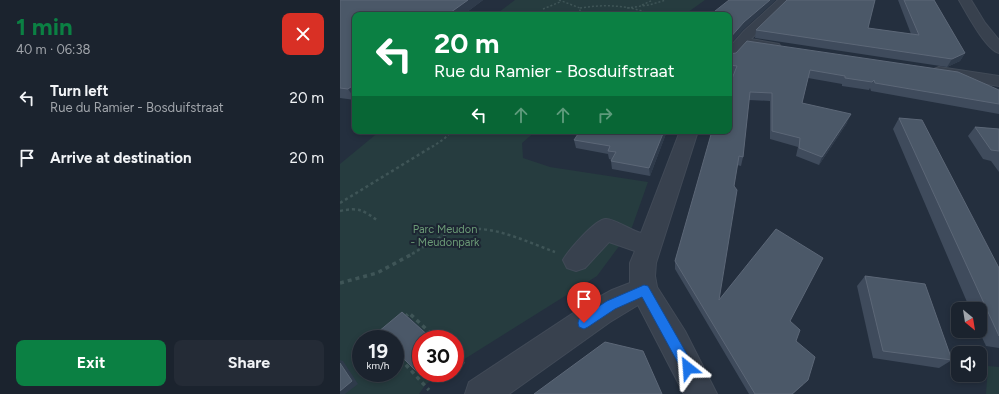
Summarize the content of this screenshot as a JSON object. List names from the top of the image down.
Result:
{
  "parks": ["Parc Meudon - Meudonpark"],
  "north": "bottom right",
  "page": {
    "heading": ["1 min", "40 m · 06:38"],
    "turn": ["20 m", "Rue du Ramier - Bosduifstraat"],
    "list": [
      {
        "name": "Turn left",
        "note": "Rue du Ramier - Bosduifstraat",
        "value": "20 m"
      },
      {
        "name": "Arrive at destination",
        "value": "20 m"
      }
    ],
    "speed": "19 km/h",
    "limit": "30",
    "buttons": ["Exit", "Share"]
  }
}
